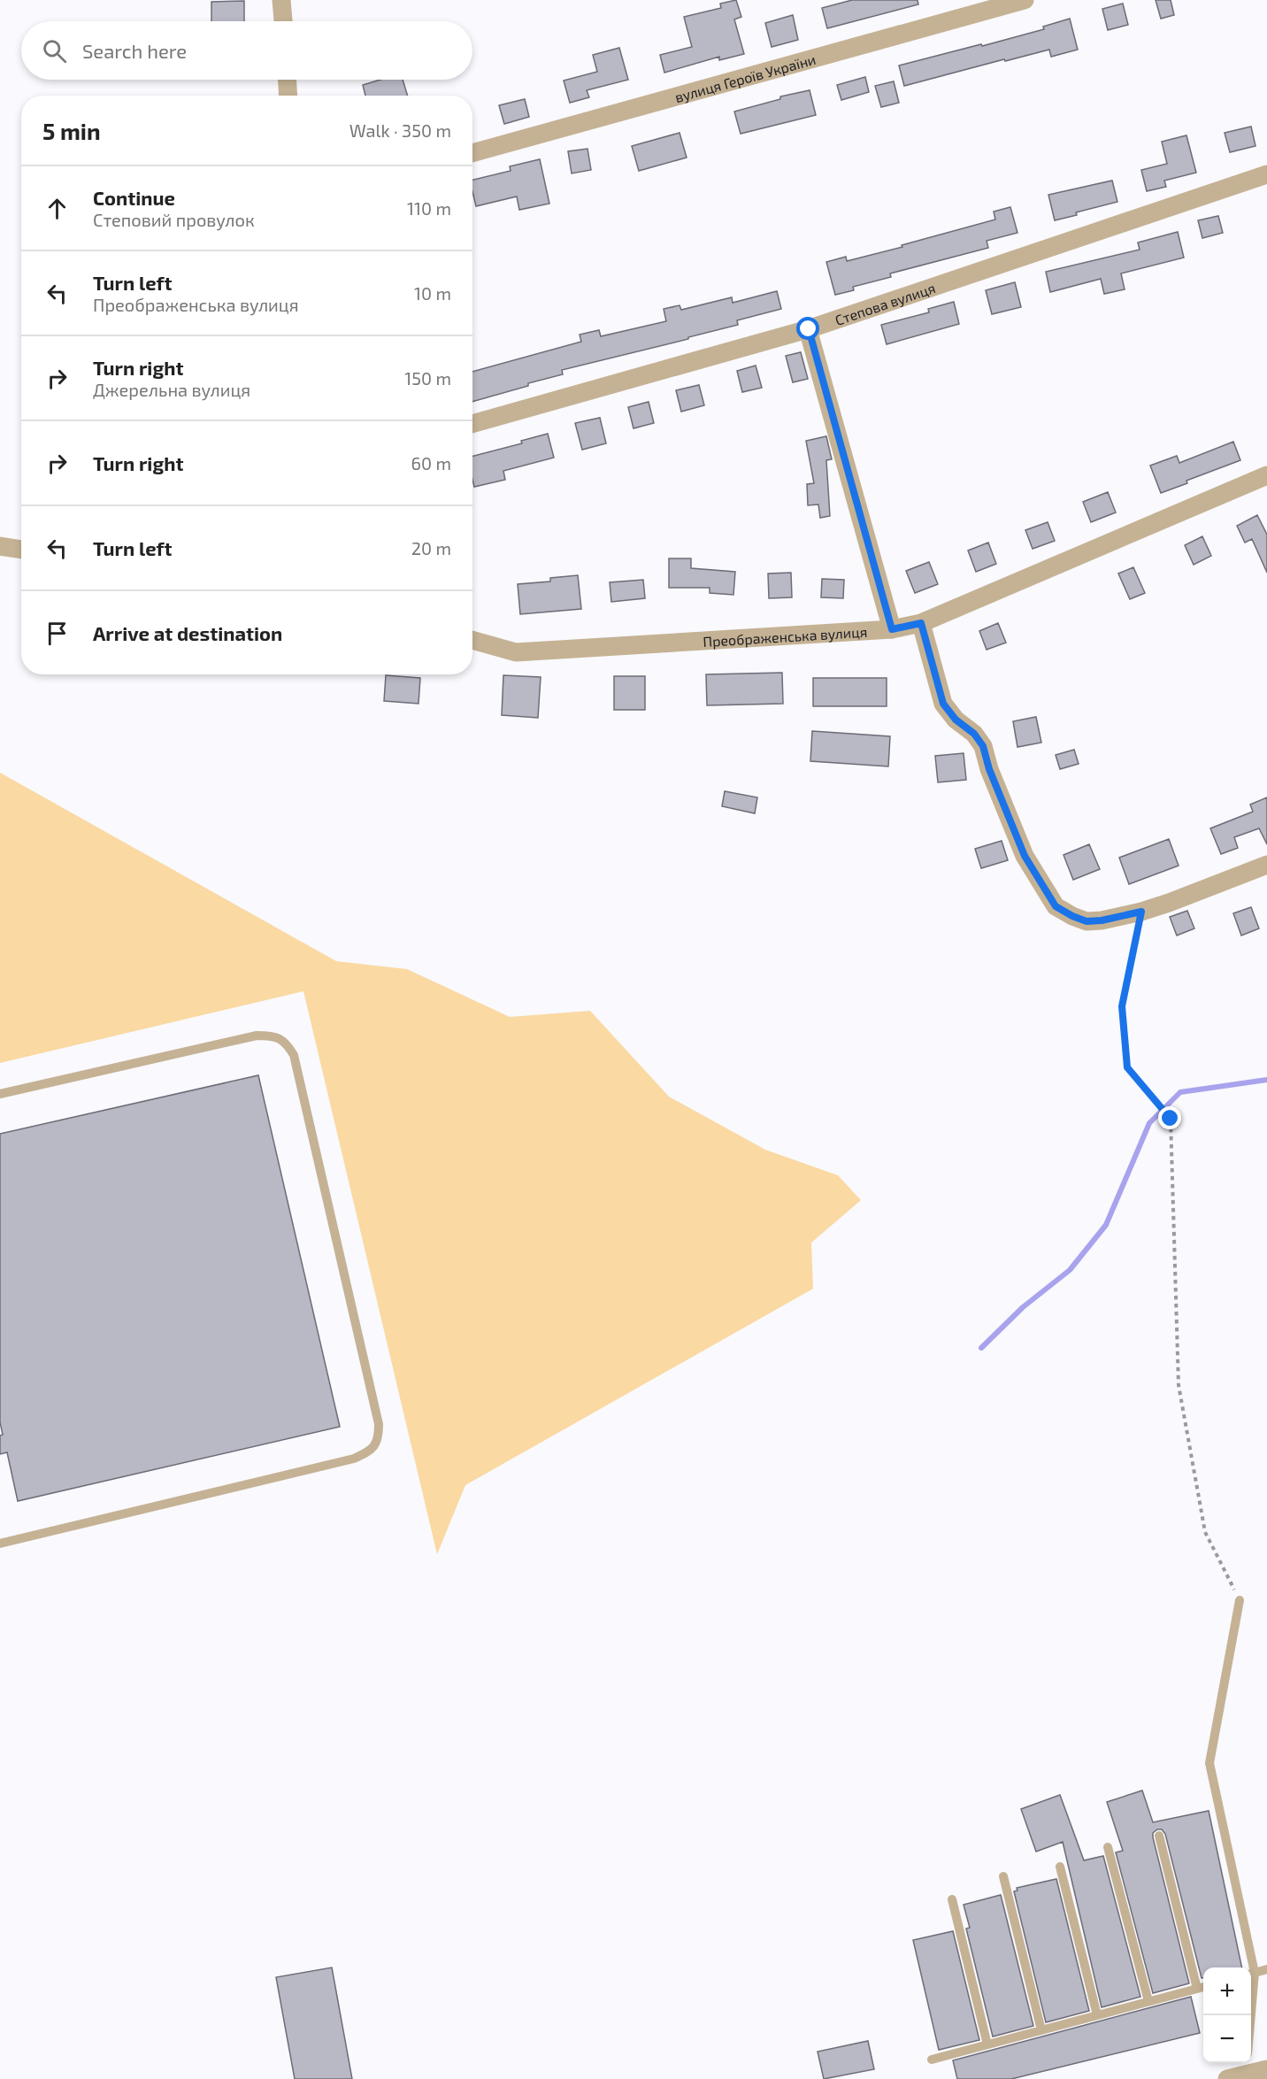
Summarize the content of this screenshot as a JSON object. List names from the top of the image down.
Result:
{
  "streets": {
    "street": ["вулиця Героїв України", "Степова вулиця", "Преображенська вулиця"]
  },
  "page": {
    "search": "Search here",
    "heading": ["5 min", "Walk · 350 m"],
    "list": [
      ["Continue", "Степовий провулок", "110 m"],
      ["Turn left", "Преображенська вулиця", "10 m"],
      ["Turn right", "Джерельна вулиця", "150 m"],
      ["Turn right", "60 m"],
      ["Turn left", "20 m"],
      "Arrive at destination"
    ],
    "map_buttons": ["+", "−"]
  }
}
